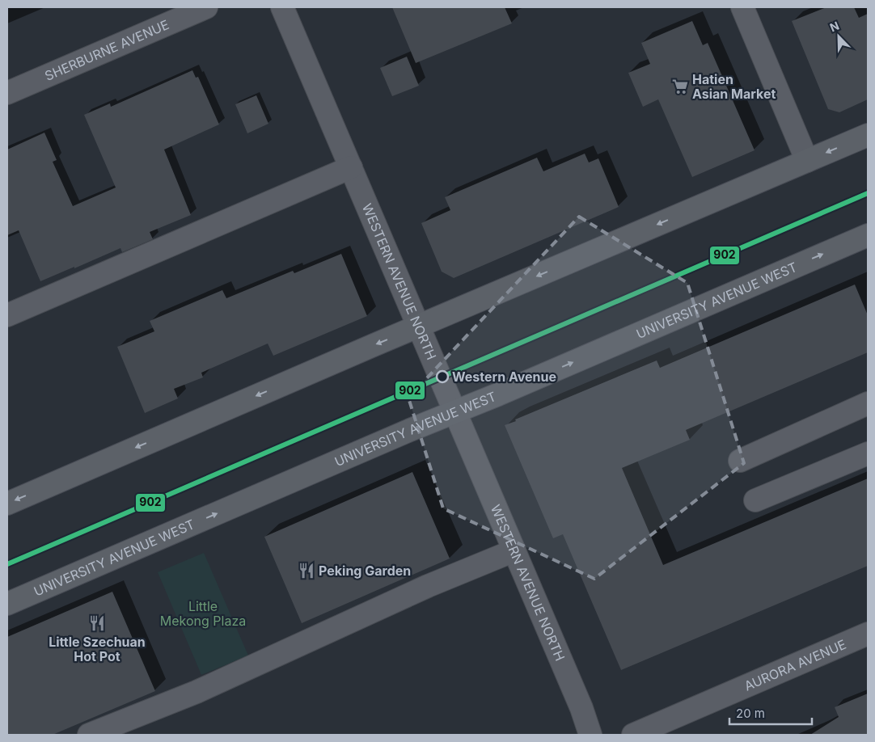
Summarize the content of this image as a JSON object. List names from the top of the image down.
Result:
{
  "streets": {
    "main road": ["UNIVERSITY AVENUE WEST"],
    "street": ["SHERBURNE AVENUE", "WESTERN AVENUE NORTH", "AURORA AVENUE"]
  },
  "crossings": [
    ["WESTERN AVENUE NORTH", "UNIVERSITY AVENUE WEST"]
  ],
  "parks": ["Little Mekong Plaza"],
  "places": {
    "supermarket": ["Hatien Asian Market"],
    "other": ["Western Avenue"],
    "restaurant": ["Peking Garden", "Little Szechuan Hot Pot"]
  },
  "lines": ["transit line 902"],
  "scale_bar": "20 m",
  "north": "top left"
}
